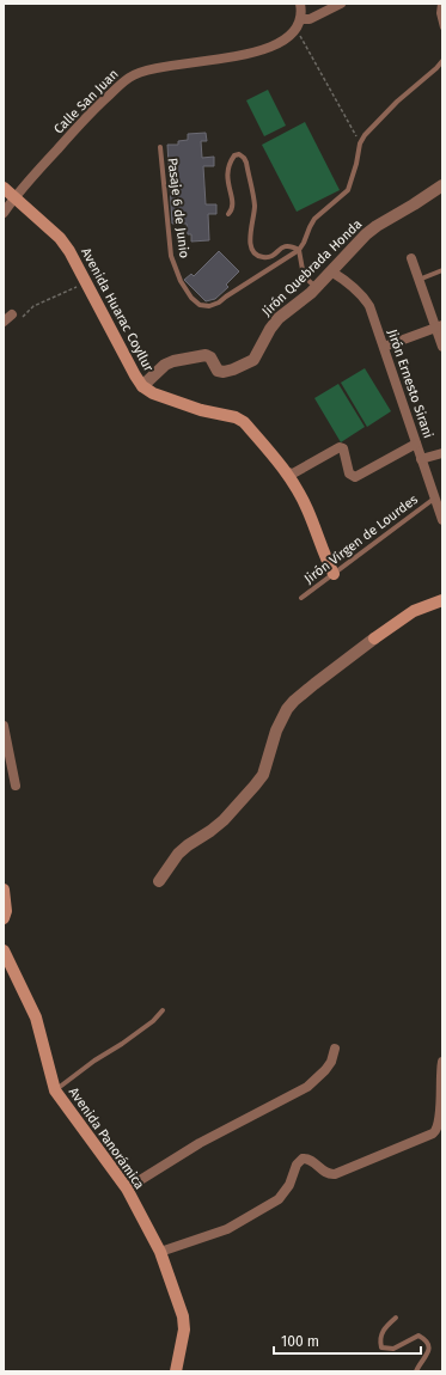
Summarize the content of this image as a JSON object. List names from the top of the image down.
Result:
{
  "streets": {
    "main road": ["Avenida Huarac Coyllur", "Avenida Panorámica"],
    "street": ["Calle San Juan", "Jirón Quebrada Honda", "Jirón Ernesto Sirani"],
    "lane": ["Pasaje 6 de Junio", "Jirón Virgen de Lourdes"]
  },
  "crossings": [
    ["Calle San Juan", "Avenida Huarac Coyllur"],
    ["Jirón Quebrada Honda", "Avenida Huarac Coyllur"],
    ["Jirón Quebrada Honda", "Jirón Ernesto Sirani"],
    ["Avenida Huarac Coyllur", "Jirón Virgen de Lourdes"],
    ["Jirón Ernesto Sirani", "Jirón Virgen de Lourdes"]
  ],
  "scale_bar": "100 m"
}
